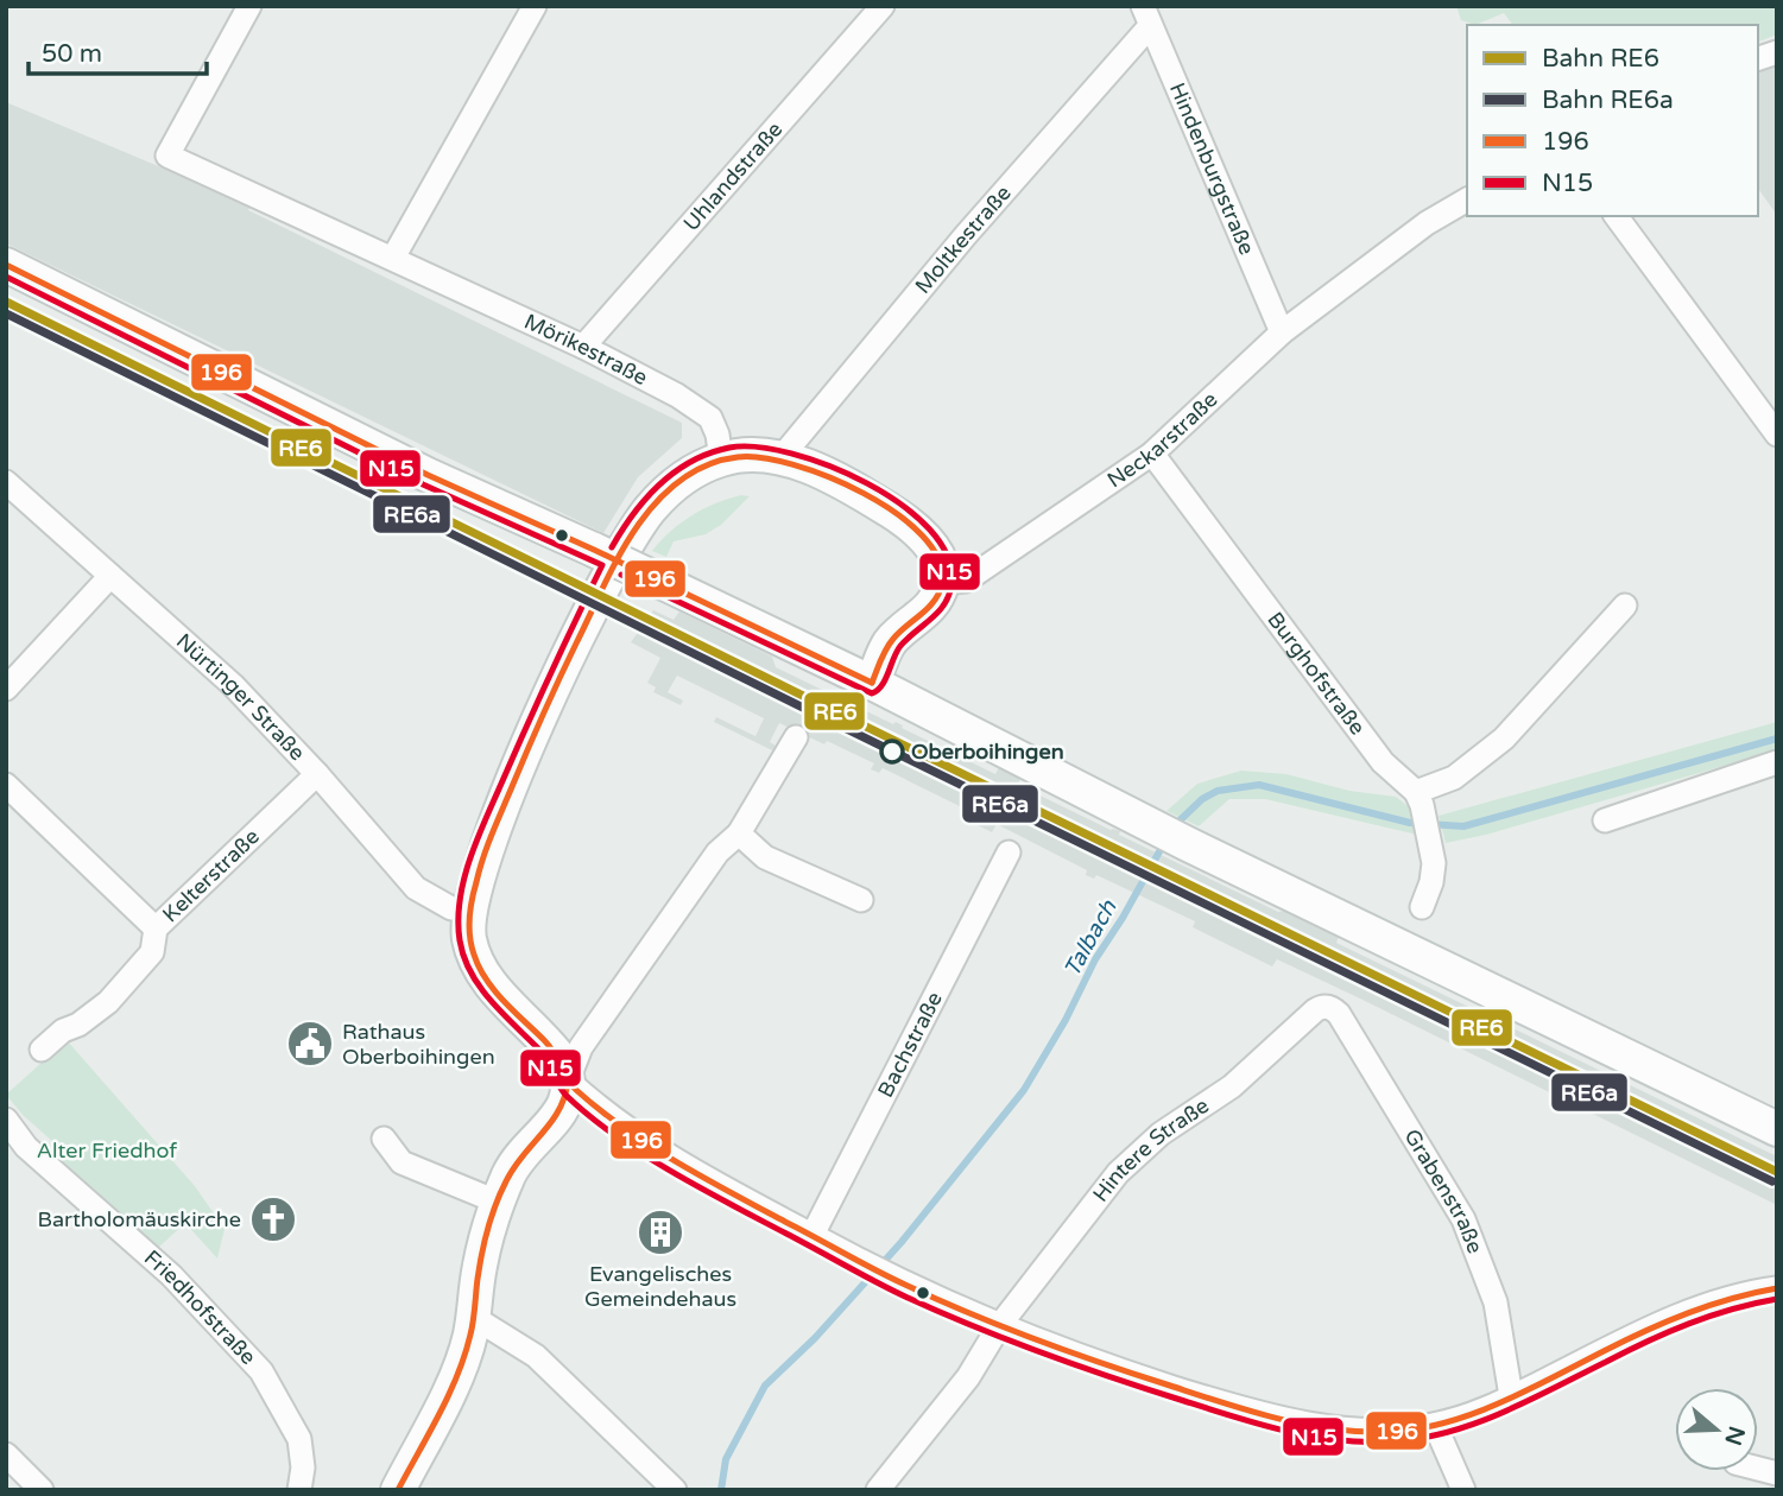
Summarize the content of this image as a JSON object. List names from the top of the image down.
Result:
{
  "streets": {
    "street": [
      "Hindenburgstraße",
      "Uhlandstraße",
      "Moltkestraße",
      "Mörikestraße",
      "Neckarstraße",
      "Burghofstraße",
      "Nürtinger Straße",
      "Kelterstraße",
      "Bachstraße",
      "Hintere Straße",
      "Grabenstraße",
      "Friedhofstraße"
    ]
  },
  "crossings": [
    ["Hindenburgstraße", "Moltkestraße"],
    ["Hindenburgstraße", "Neckarstraße"],
    ["Uhlandstraße", "Mörikestraße"],
    ["Neckarstraße", "Burghofstraße"],
    ["Nürtinger Straße", "Kelterstraße"],
    ["Hintere Straße", "Grabenstraße"]
  ],
  "water": ["Talbach"],
  "parks": ["Alter Friedhof"],
  "places": {
    "other": ["Oberboihingen"],
    "public building": ["Rathaus Oberboihingen"],
    "church": ["Bartholomäuskirche"],
    "building": ["Evangelisches Gemeindehaus"]
  },
  "lines": [
    "transit line 196",
    "transit line N15",
    "rail line RE6",
    "rail line RE6a"
  ],
  "legend": [
    "Bahn RE6",
    "Bahn RE6a",
    "196",
    "N15"
  ],
  "scale_bar": "50 m",
  "north": "right"
}
